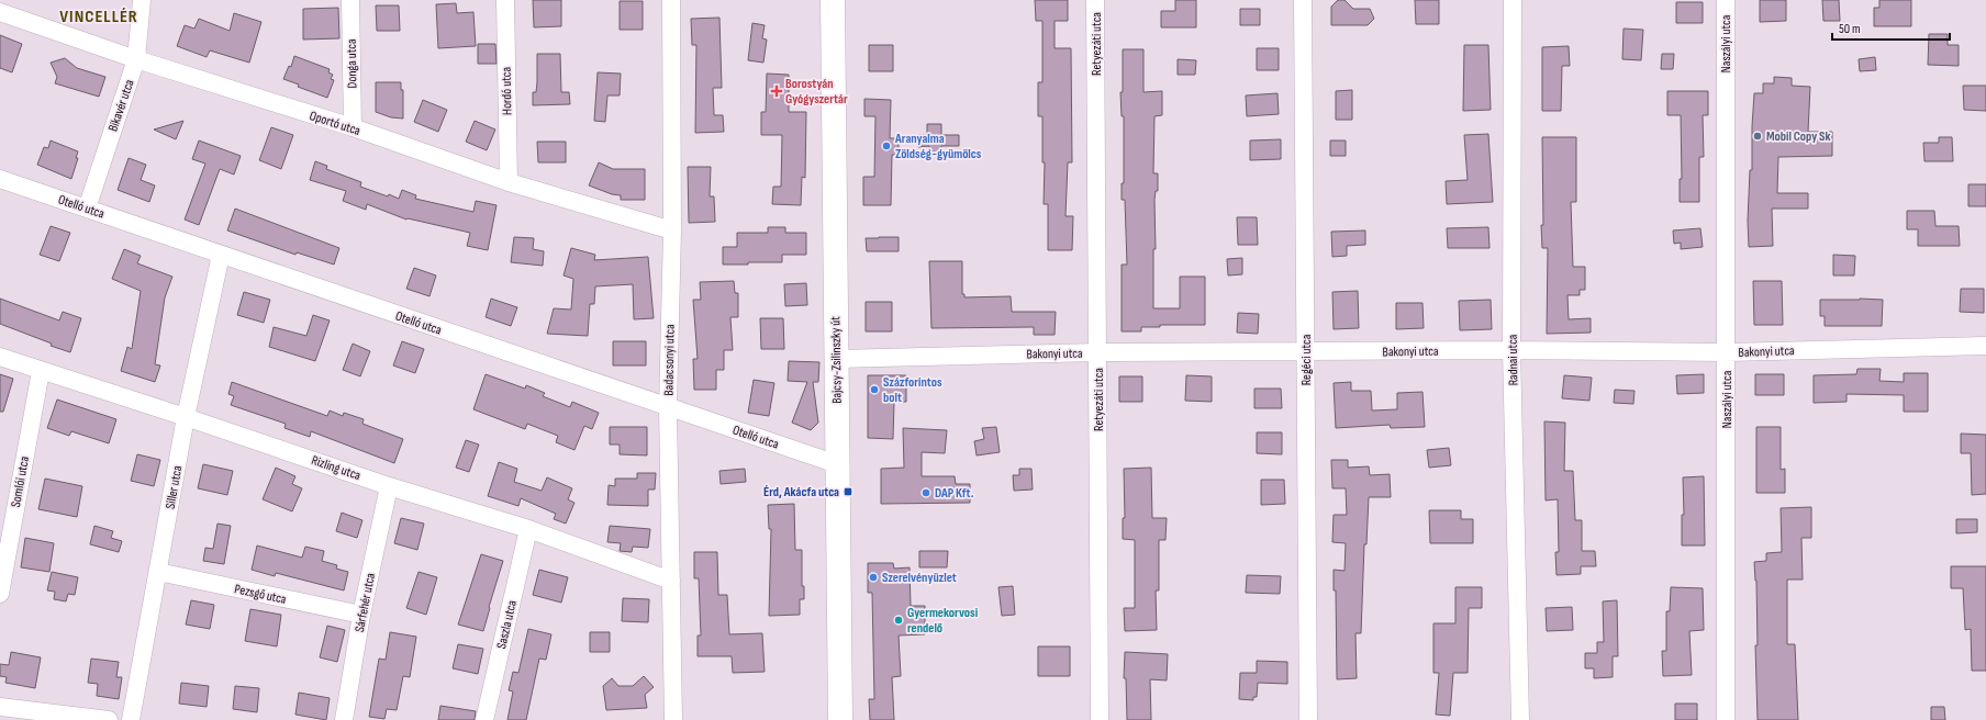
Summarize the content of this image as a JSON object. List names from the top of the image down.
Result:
{
  "streets": {
    "main road": ["Bajcsy-Zsilinszky út"],
    "street": [
      "Retyezáti utca",
      "Naszályi utca",
      "Donga utca",
      "Hordó utca",
      "Bikavér utca",
      "Oportó utca",
      "Otelló utca",
      "Bakonyi utca",
      "Badacsonyi utca",
      "Regéci utca",
      "Radnai utca",
      "Rizling utca",
      "Somlói utca",
      "Siller utca",
      "Pezsgő utca",
      "Sárfehér utca",
      "Saszla utca"
    ]
  },
  "crossings": [
    ["Retyezáti utca", "Bakonyi utca"],
    ["Naszályi utca", "Bakonyi utca"],
    ["Donga utca", "Oportó utca"],
    ["Hordó utca", "Oportó utca"],
    ["Bikavér utca", "Oportó utca"],
    ["Bikavér utca", "Otelló utca"],
    ["Oportó utca", "Badacsonyi utca"],
    ["Otelló utca", "Badacsonyi utca"],
    ["Otelló utca", "Bajcsy-Zsilinszky út"],
    ["Otelló utca", "Siller utca"],
    ["Bakonyi utca", "Bajcsy-Zsilinszky út"],
    ["Bakonyi utca", "Regéci utca"],
    ["Bakonyi utca", "Radnai utca"],
    ["Badacsonyi utca", "Rizling utca"],
    ["Rizling utca", "Somlói utca"],
    ["Rizling utca", "Siller utca"],
    ["Rizling utca", "Sárfehér utca"],
    ["Rizling utca", "Saszla utca"],
    ["Siller utca", "Pezsgő utca"],
    ["Pezsgő utca", "Sárfehér utca"]
  ],
  "districts": ["VINCELLÉR"],
  "places": {
    "health": ["Borostyán Gyógyszertár"],
    "other": [
      "Mobil Copy Sk",
      "Aranyalma Zöldség-gyümölcs",
      "Százforintos bolt",
      "DAP Kft.",
      "Szerelvényüzlet",
      "Gyermekorvosi rendelő"
    ],
    "transit": ["Érd, Akácfa utca"]
  },
  "scale_bar": "50 m"
}
